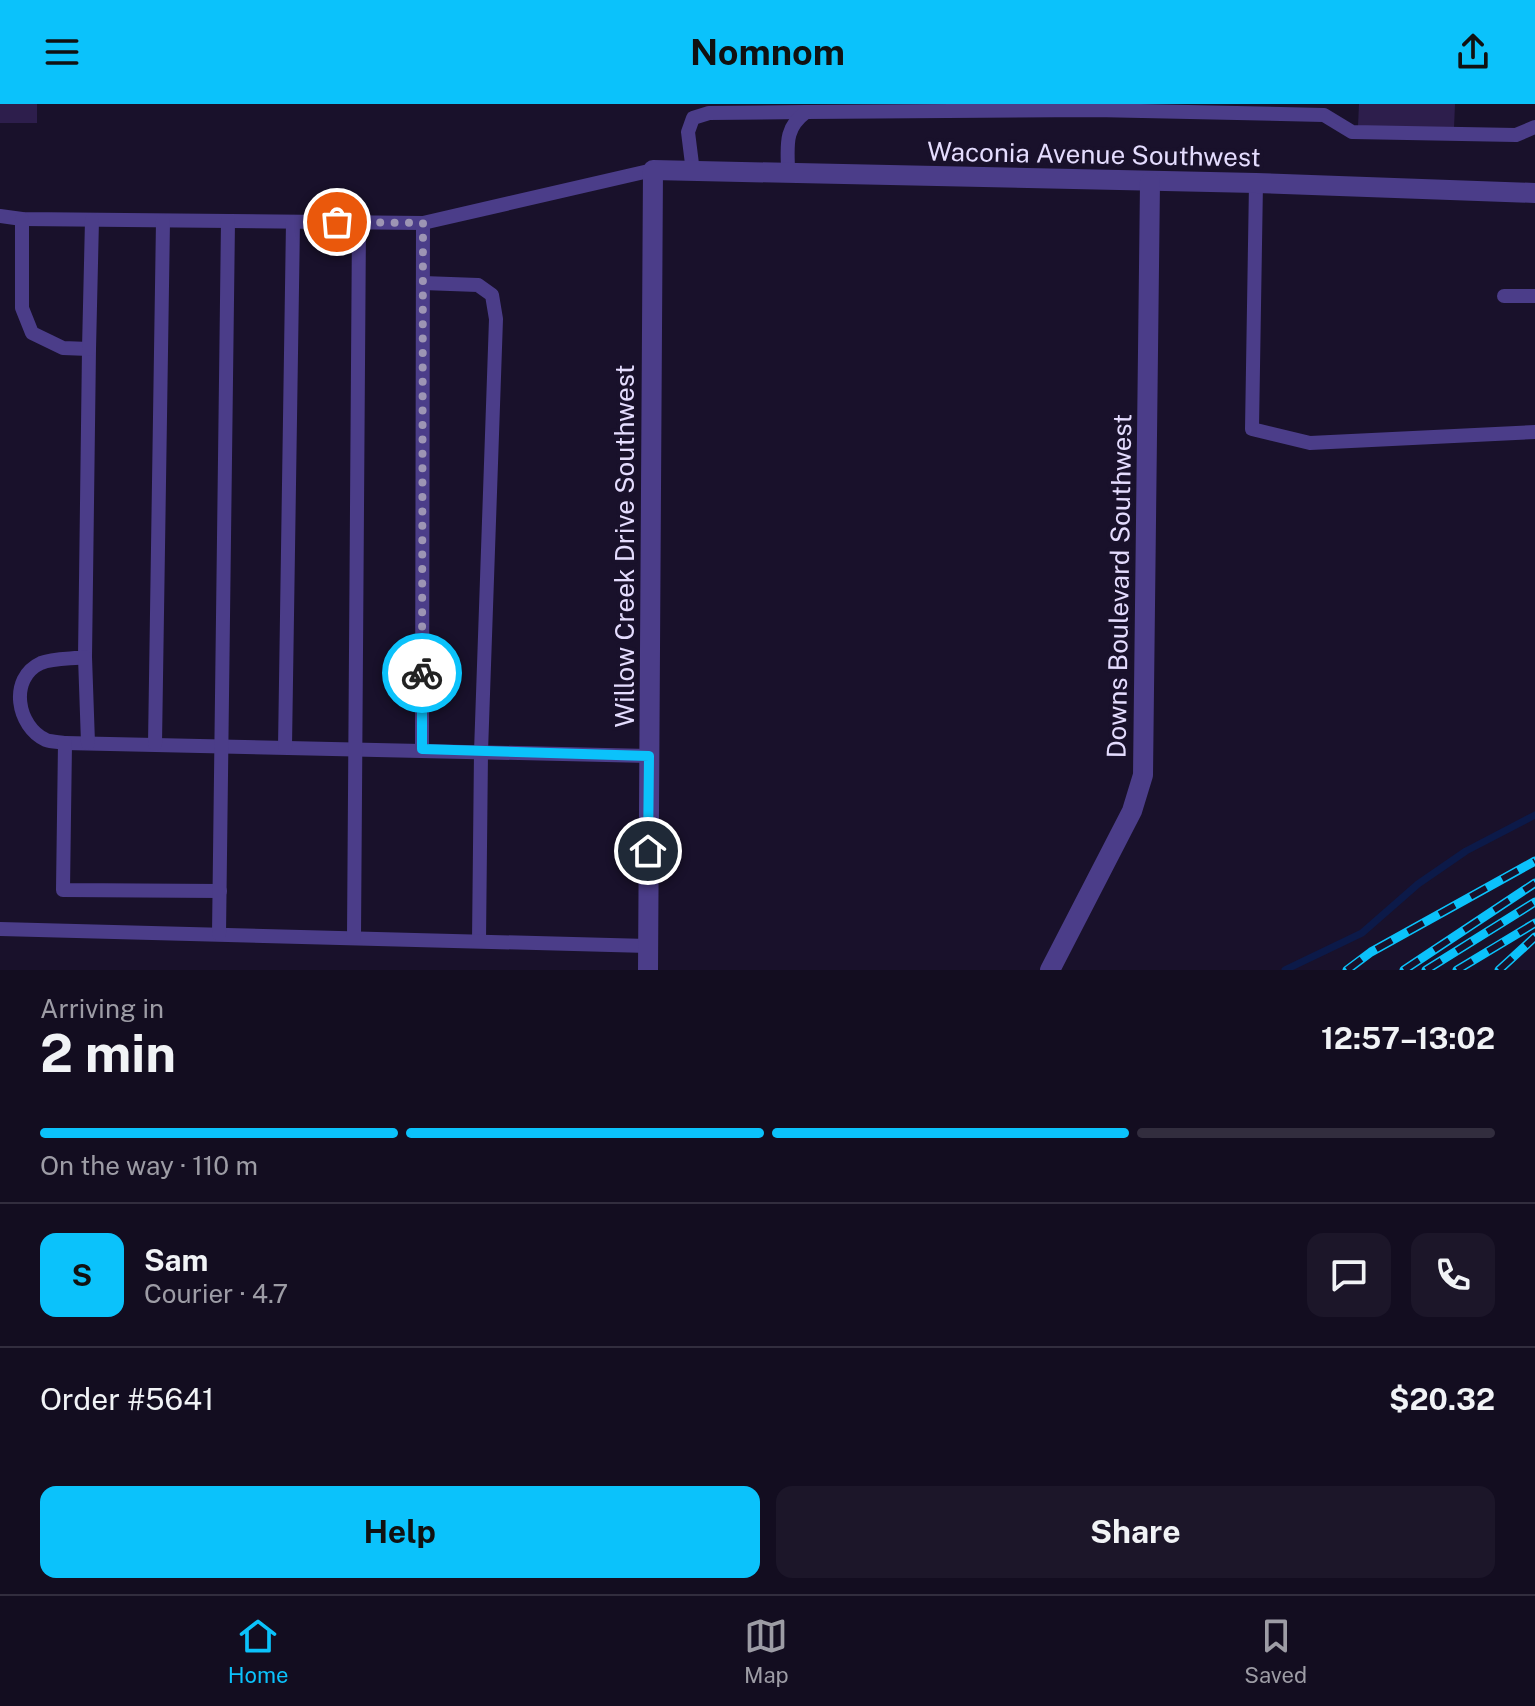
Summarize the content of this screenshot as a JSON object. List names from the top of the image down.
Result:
{
  "streets": {
    "street": ["Waconia Avenue Southwest", "Willow Creek Drive Southwest", "Downs Boulevard Southwest"]
  },
  "crossings": [
    ["Waconia Avenue Southwest", "Willow Creek Drive Southwest"],
    ["Waconia Avenue Southwest", "Downs Boulevard Southwest"]
  ],
  "page": {
    "header": "Nomnom",
    "heading": ["2 min", "Arriving in", "12:57–13:02"],
    "panel": [
      "Sam",
      "Courier · 4.7",
      "Order #5641",
      "$20.32"
    ],
    "bar": "On the way · 110 m",
    "round": "S",
    "buttons": ["Help", "Share"],
    "tabs": ["Home", "Map", "Saved"]
  }
}
